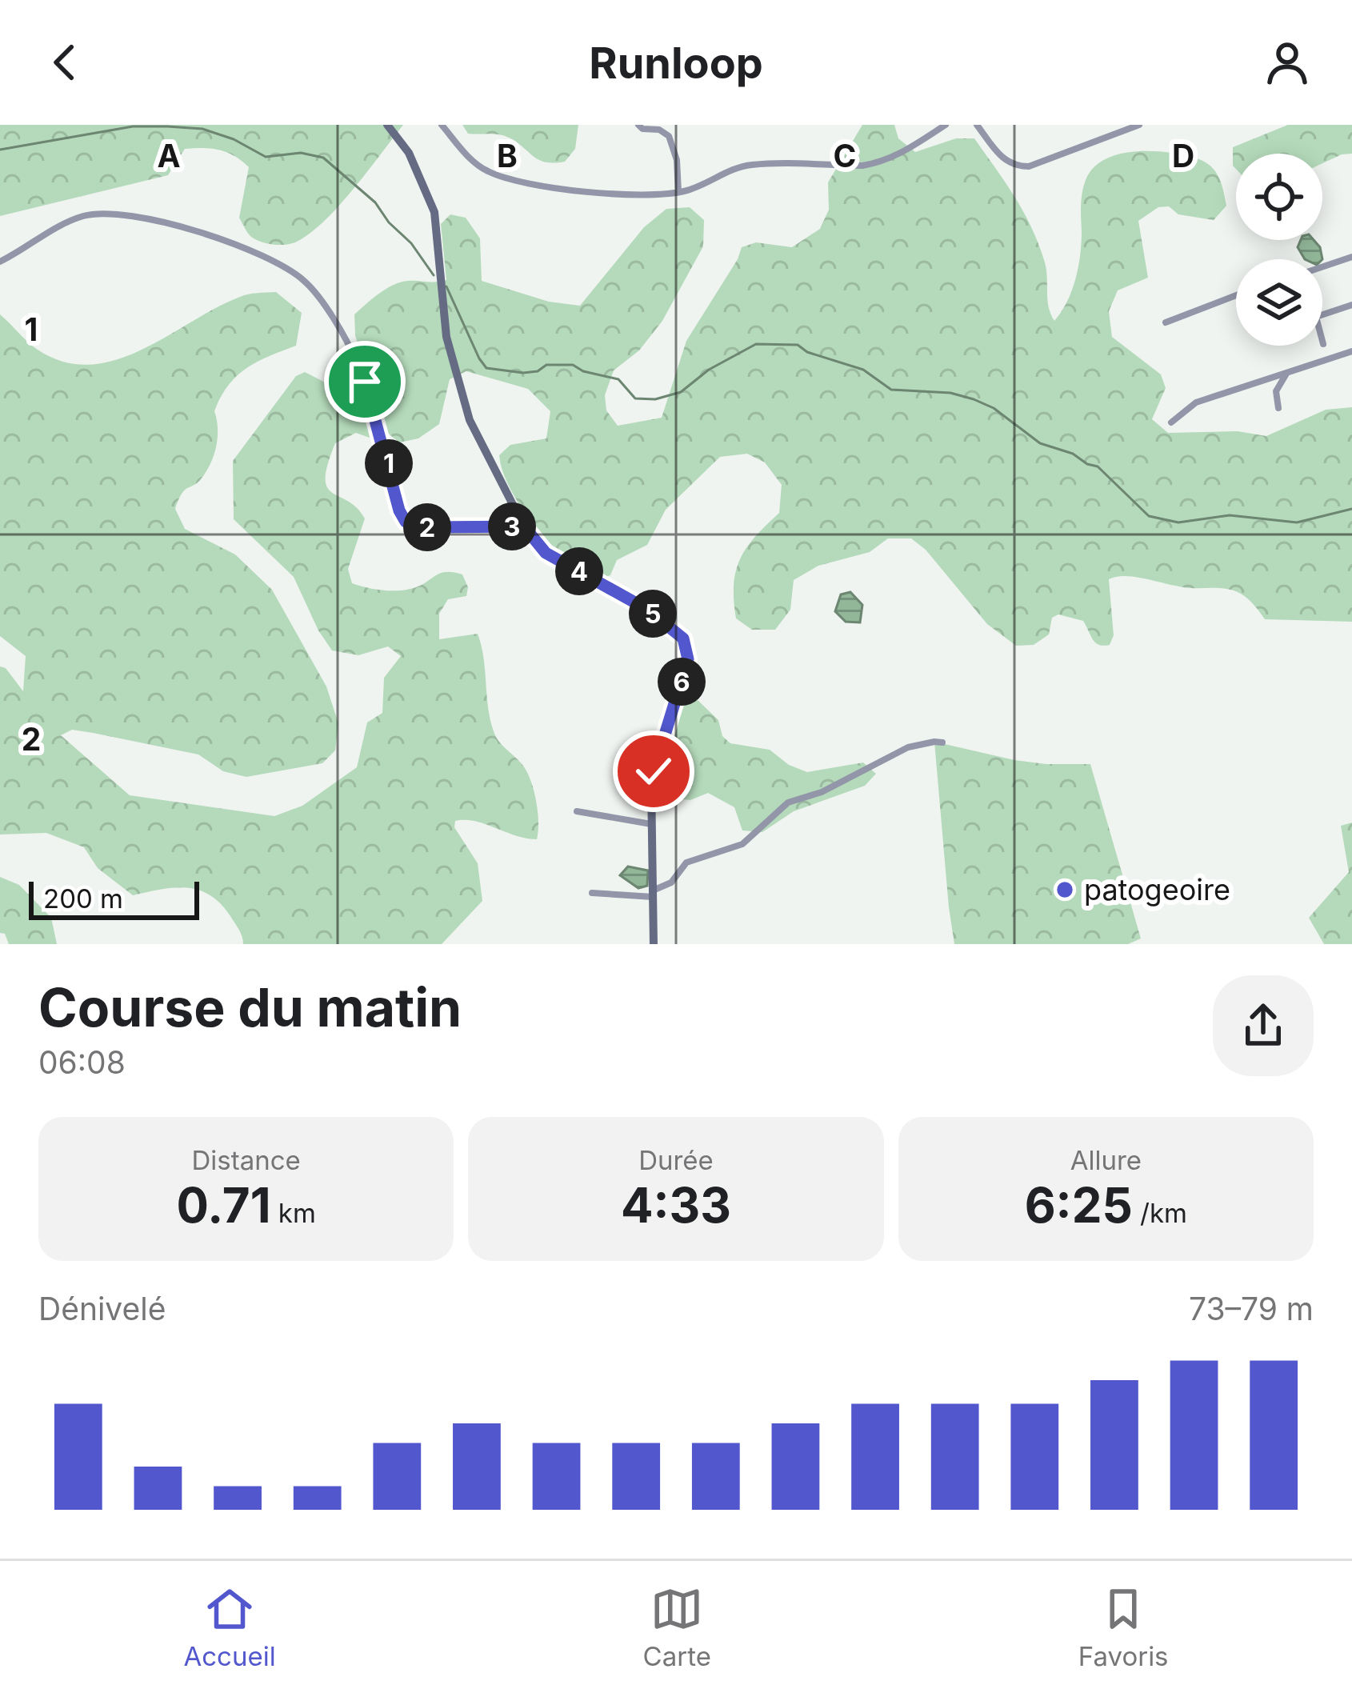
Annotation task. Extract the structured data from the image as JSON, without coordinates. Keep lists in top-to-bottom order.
{
  "places": ["patogeoire"],
  "scale_bar": "200 m",
  "page": {
    "header": "Runloop",
    "pins": [
      "1",
      "3",
      "2",
      "4",
      "5",
      "6"
    ],
    "scale": "200 m",
    "heading": ["Course du matin", "06:08"],
    "stats": [
      ["Distance", "0.71 km"],
      ["Durée", "4:33"],
      ["Allure", "6:25 /km"]
    ],
    "chart": ["Dénivelé", "73–79 m"],
    "tabs": ["Accueil", "Carte", "Favoris"]
  },
  "grid": {
    "columns": [
      "A",
      "B",
      "C",
      "D"
    ],
    "rows": ["1", "2"]
  }
}
